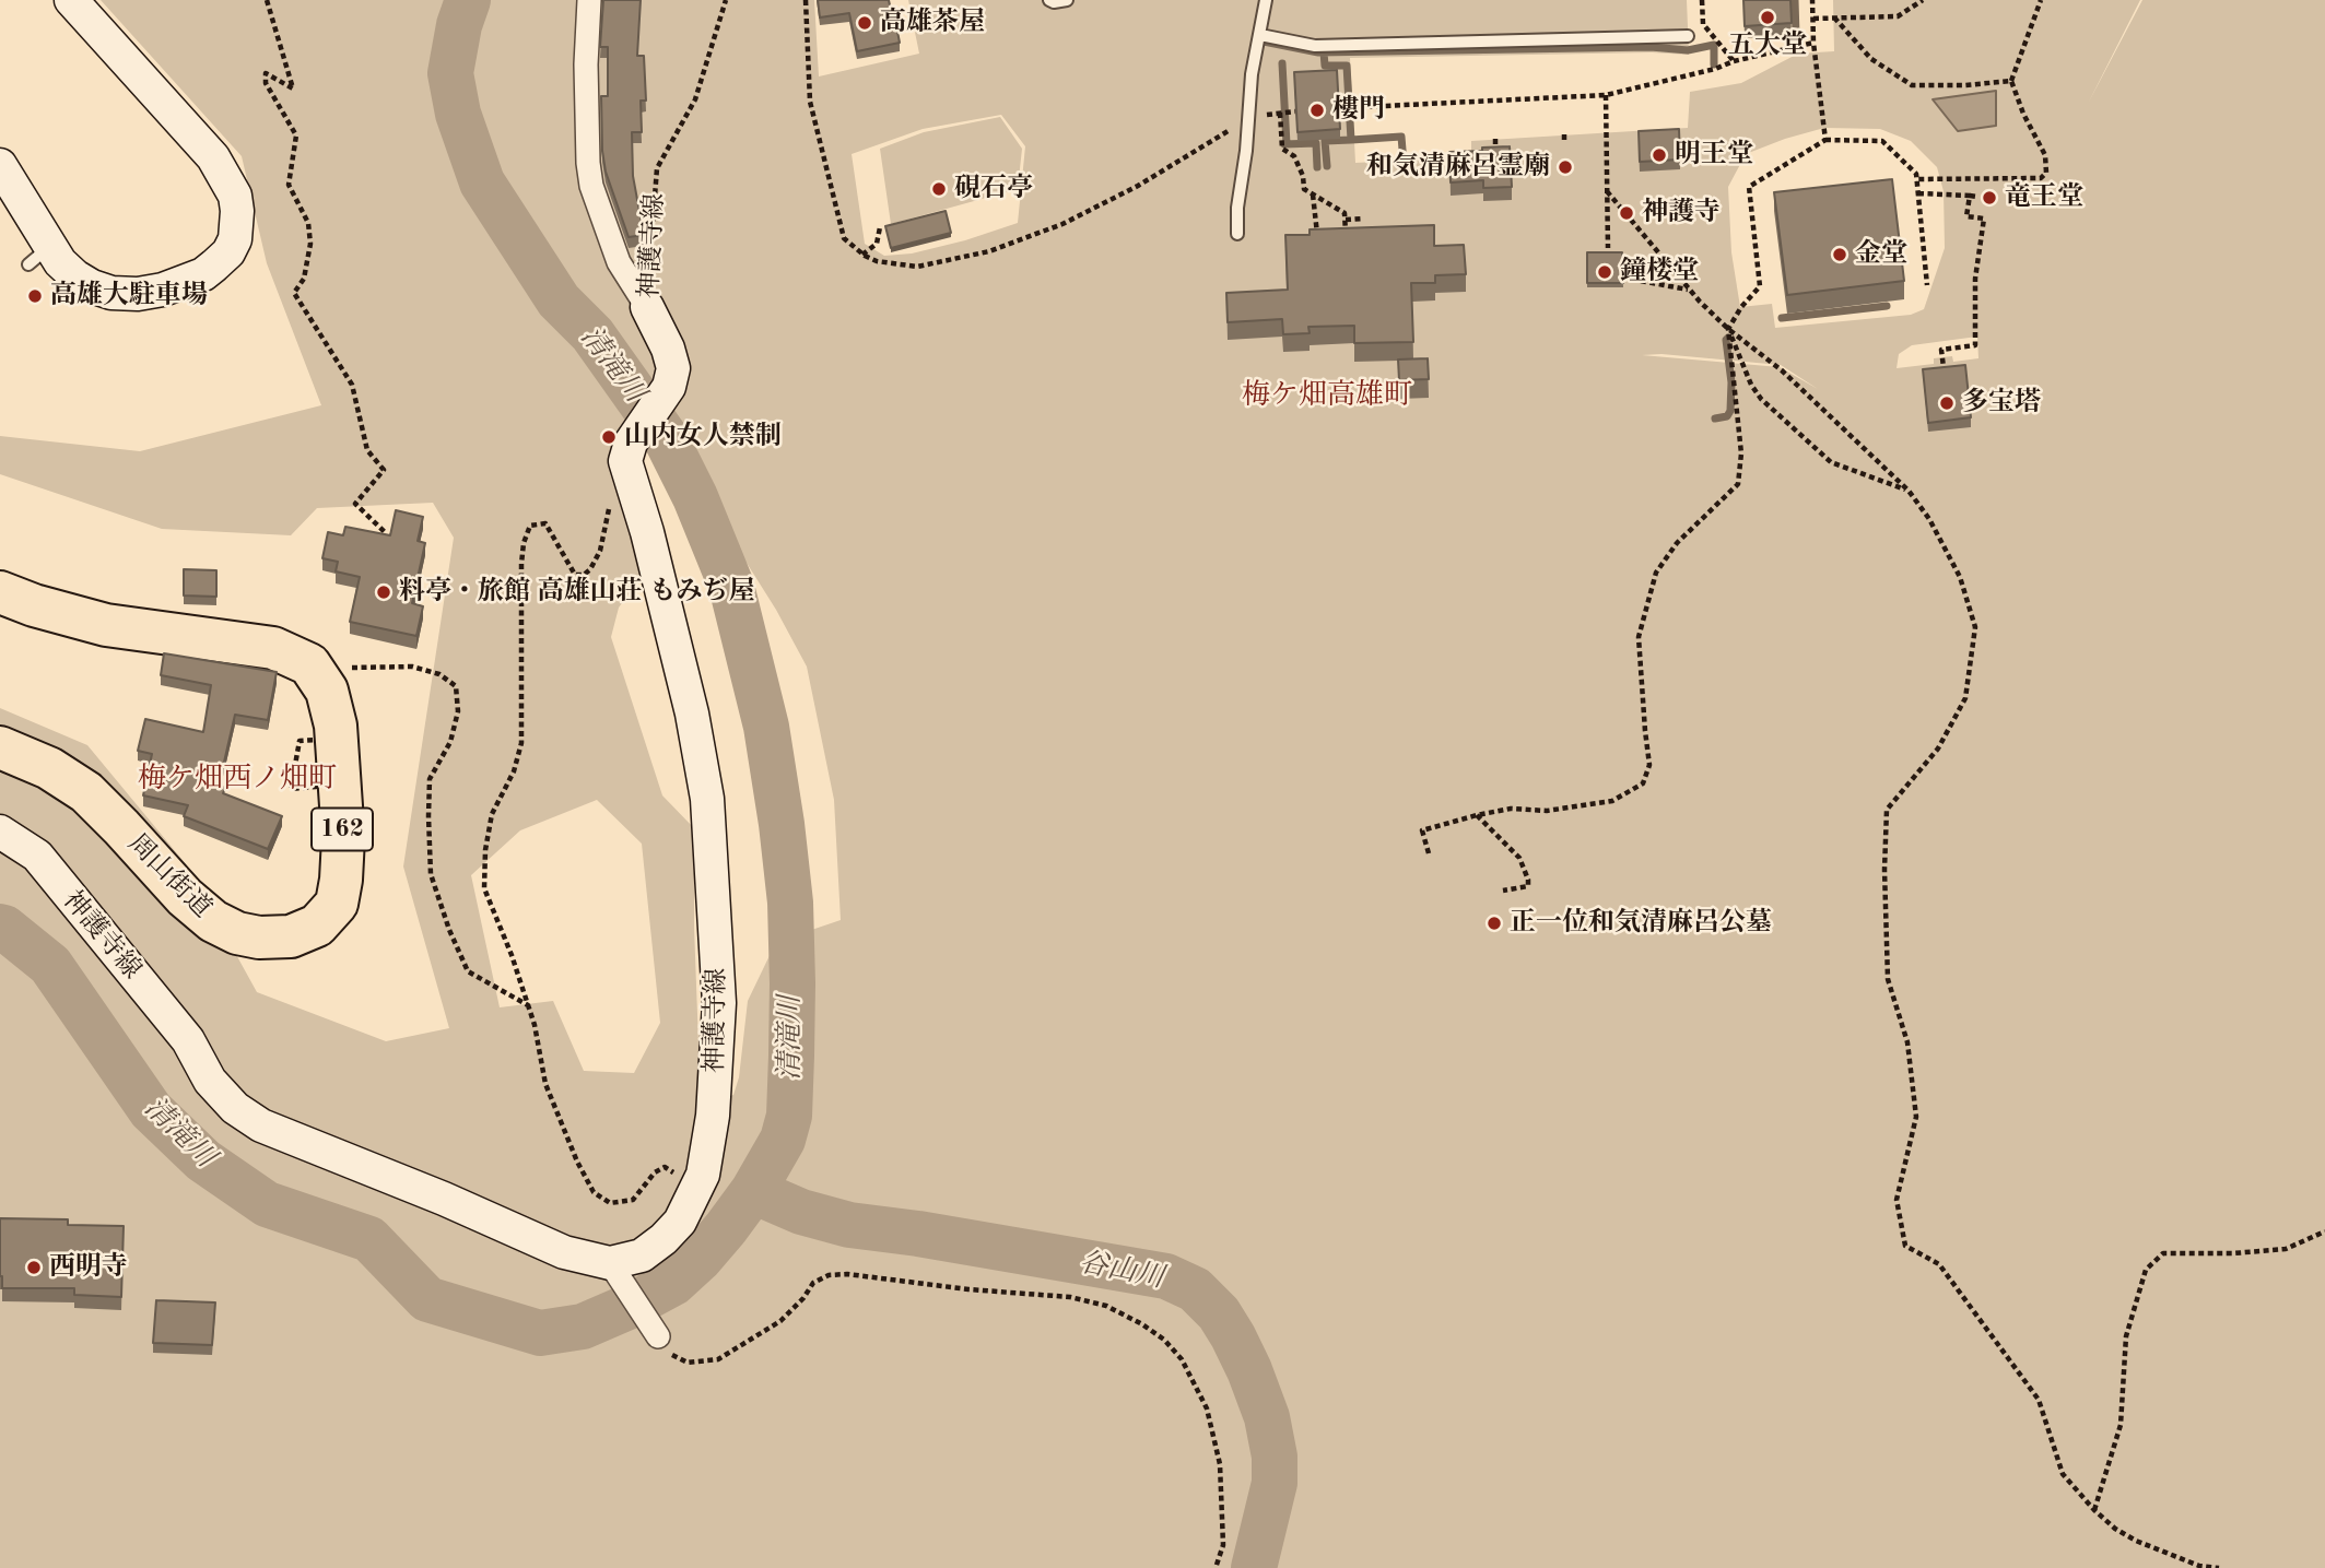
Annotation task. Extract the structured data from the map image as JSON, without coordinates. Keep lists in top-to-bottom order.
{
  "streets": {
    "highway": ["162", "周山街道"],
    "main road": ["神護寺線"]
  },
  "districts": ["梅ケ畑高雄町", "梅ケ畑西ノ畑町"],
  "water": ["清滝川", "谷山川"],
  "places": [
    "五大堂",
    "高雄茶屋",
    "樓門",
    "明王堂",
    "和気清麻呂霊廟",
    "硯石亭",
    "竜王堂",
    "神護寺",
    "金堂",
    "鐘楼堂",
    "高雄大駐車場",
    "多宝塔",
    "山内女人禁制",
    "料亭・旅館 高雄山荘 もみぢ屋",
    "正一位和気清麻呂公墓",
    "西明寺"
  ]
}
